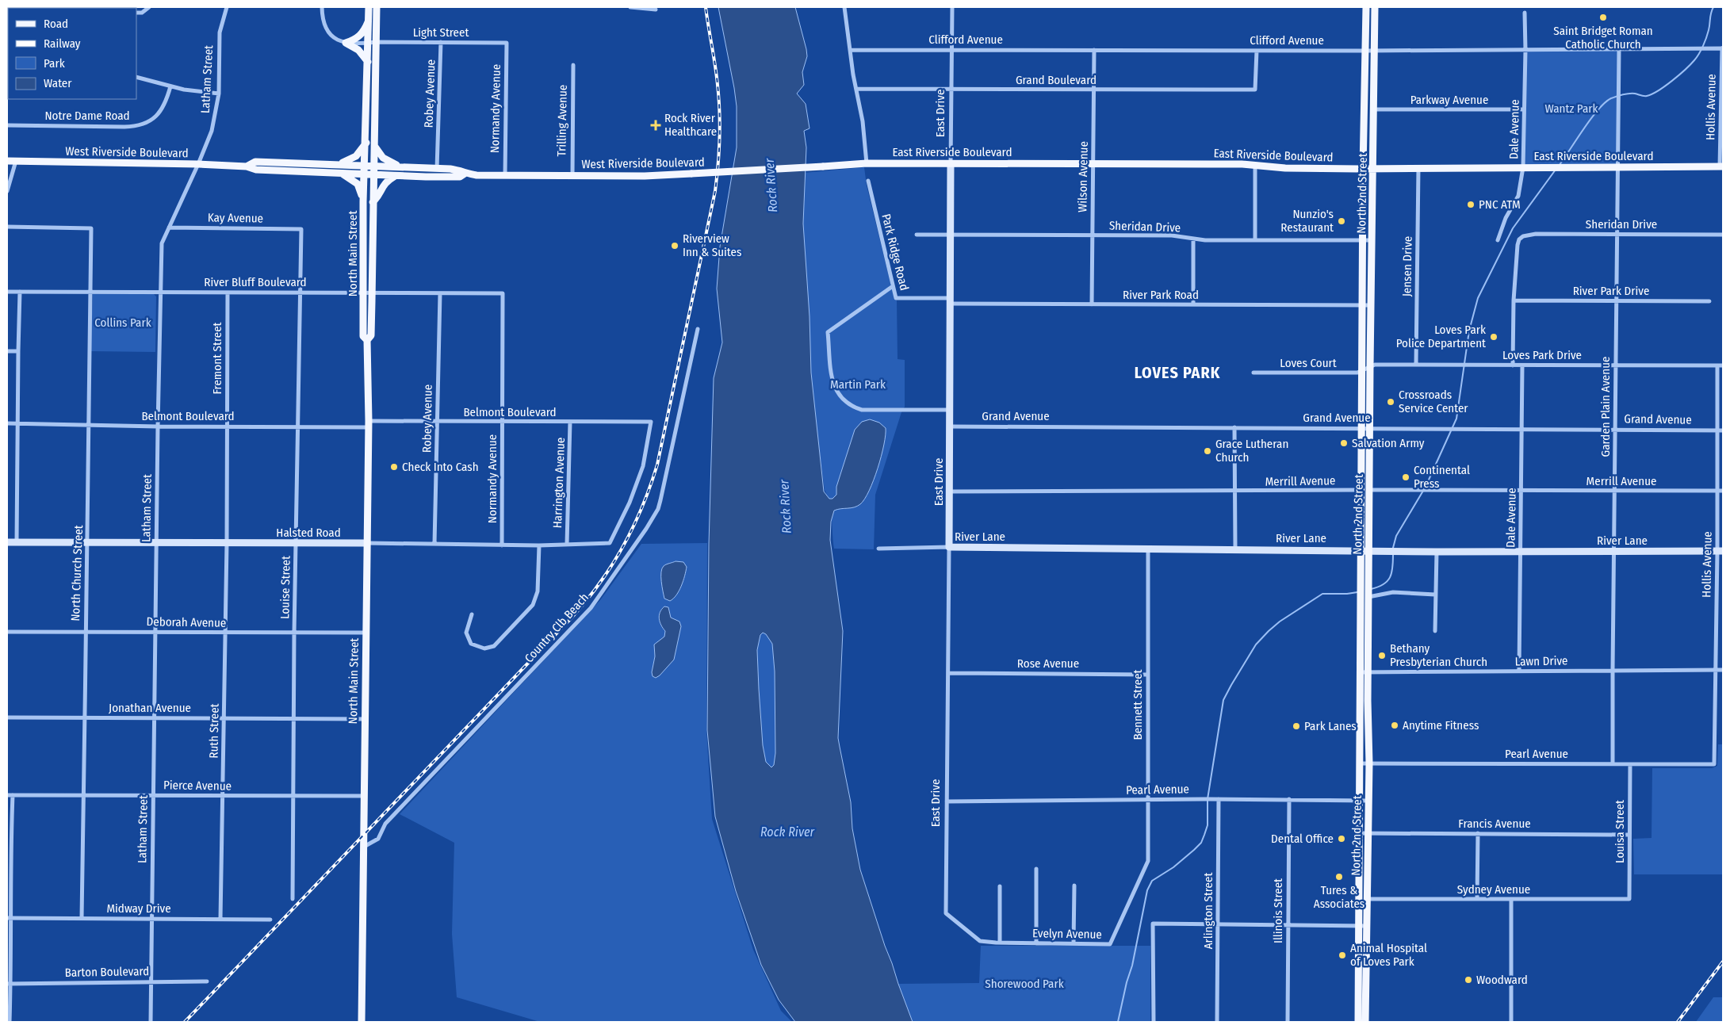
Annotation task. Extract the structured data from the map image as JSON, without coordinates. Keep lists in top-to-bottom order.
{
  "streets": {
    "main road": [
      "West Riverside Boulevard",
      "East Riverside Boulevard",
      "North 2nd Street",
      "North Main Street"
    ],
    "street": [
      "Light Street",
      "Clifford Avenue",
      "Latham Street",
      "Grand Boulevard",
      "Robey Avenue",
      "Parkway Avenue",
      "Hollis Avenue",
      "Normandy Avenue",
      "East Drive",
      "Notre Dame Road",
      "Trilling Avenue",
      "Dale Avenue",
      "Wilson Avenue",
      "Kay Avenue",
      "Sheridan Drive",
      "Park Ridge Road",
      "Jensen Drive",
      "River Bluff Boulevard",
      "River Park Drive",
      "River Park Road",
      "Loves Park Drive",
      "Fremont Street",
      "Loves Court",
      "Garden Plain Avenue",
      "Belmont Boulevard",
      "Grand Avenue",
      "Merrill Avenue",
      "Harrington Avenue",
      "Halsted Road",
      "River Lane",
      "North Church Street",
      "Louise Street",
      "Deborah Avenue",
      "Country Clb Beach",
      "Lawn Drive",
      "Rose Avenue",
      "Bennett Street",
      "Jonathan Avenue",
      "Ruth Street",
      "Pearl Avenue",
      "Pierce Avenue",
      "Francis Avenue",
      "Louisa Street",
      "Sydney Avenue",
      "Midway Drive",
      "Arlington Street",
      "Illinois Street",
      "Evelyn Avenue",
      "Barton Boulevard"
    ]
  },
  "crossings": [
    ["Light Street", "Robey Avenue"],
    ["Light Street", "Normandy Avenue"],
    ["Light Street", "North Main Street"],
    ["Clifford Avenue", "Grand Boulevard"],
    ["Clifford Avenue", "Hollis Avenue"],
    ["Clifford Avenue", "East Drive"],
    ["Clifford Avenue", "Dale Avenue"],
    ["Clifford Avenue", "Wilson Avenue"],
    ["Clifford Avenue", "North 2nd Street"],
    ["Clifford Avenue", "Garden Plain Avenue"],
    ["Latham Street", "West Riverside Boulevard"],
    ["Latham Street", "Kay Avenue"],
    ["Latham Street", "River Bluff Boulevard"],
    ["Latham Street", "Belmont Boulevard"],
    ["Latham Street", "Halsted Road"],
    ["Latham Street", "Deborah Avenue"],
    ["Latham Street", "Jonathan Avenue"],
    ["Latham Street", "Pierce Avenue"],
    ["Latham Street", "Midway Drive"],
    ["Latham Street", "Barton Boulevard"],
    ["Grand Boulevard", "East Drive"],
    ["Grand Boulevard", "Wilson Avenue"],
    ["Robey Avenue", "West Riverside Boulevard"],
    ["Robey Avenue", "River Bluff Boulevard"],
    ["Robey Avenue", "Belmont Boulevard"],
    ["Robey Avenue", "Halsted Road"],
    ["Parkway Avenue", "Dale Avenue"],
    ["Parkway Avenue", "North 2nd Street"],
    ["Hollis Avenue", "East Riverside Boulevard"],
    ["Hollis Avenue", "Loves Park Drive"],
    ["Hollis Avenue", "Grand Avenue"],
    ["Hollis Avenue", "Merrill Avenue"],
    ["Hollis Avenue", "River Lane"],
    ["Hollis Avenue", "Lawn Drive"],
    ["Hollis Avenue", "Pearl Avenue"],
    ["Normandy Avenue", "West Riverside Boulevard"],
    ["Normandy Avenue", "River Bluff Boulevard"],
    ["Normandy Avenue", "Belmont Boulevard"],
    ["Normandy Avenue", "Halsted Road"],
    ["East Drive", "East Riverside Boulevard"],
    ["East Drive", "Sheridan Drive"],
    ["East Drive", "Park Ridge Road"],
    ["East Drive", "River Park Road"],
    ["East Drive", "Grand Avenue"],
    ["East Drive", "Merrill Avenue"],
    ["East Drive", "River Lane"],
    ["East Drive", "Rose Avenue"],
    ["East Drive", "Pearl Avenue"],
    ["East Drive", "Evelyn Avenue"],
    ["Trilling Avenue", "West Riverside Boulevard"],
    ["Dale Avenue", "East Riverside Boulevard"],
    ["Dale Avenue", "Loves Park Drive"],
    ["Dale Avenue", "Grand Avenue"],
    ["Dale Avenue", "Merrill Avenue"],
    ["Dale Avenue", "River Lane"],
    ["Dale Avenue", "Lawn Drive"],
    ["West Riverside Boulevard", "East Riverside Boulevard"],
    ["West Riverside Boulevard", "North Main Street"],
    ["East Riverside Boulevard", "Wilson Avenue"],
    ["East Riverside Boulevard", "North 2nd Street"],
    ["East Riverside Boulevard", "Jensen Drive"],
    ["East Riverside Boulevard", "Garden Plain Avenue"],
    ["Wilson Avenue", "Sheridan Drive"],
    ["Wilson Avenue", "River Park Road"],
    ["North 2nd Street", "Sheridan Drive"],
    ["North 2nd Street", "River Park Road"],
    ["North 2nd Street", "Loves Park Drive"],
    ["North 2nd Street", "Loves Court"],
    ["North 2nd Street", "Grand Avenue"],
    ["North 2nd Street", "Merrill Avenue"],
    ["North 2nd Street", "River Lane"],
    ["North 2nd Street", "Lawn Drive"],
    ["North 2nd Street", "Pearl Avenue"],
    ["North 2nd Street", "Francis Avenue"],
    ["North 2nd Street", "Sydney Avenue"],
    ["Kay Avenue", "Louise Street"],
    ["Sheridan Drive", "River Park Drive"],
    ["Sheridan Drive", "Garden Plain Avenue"],
    ["Park Ridge Road", "River Park Road"],
    ["North Main Street", "River Bluff Boulevard"],
    ["North Main Street", "Belmont Boulevard"],
    ["North Main Street", "Halsted Road"],
    ["North Main Street", "Deborah Avenue"],
    ["North Main Street", "Country Clb Beach"],
    ["North Main Street", "Jonathan Avenue"],
    ["North Main Street", "Pierce Avenue"],
    ["Jensen Drive", "Loves Park Drive"],
    ["River Bluff Boulevard", "Fremont Street"],
    ["River Bluff Boulevard", "North Church Street"],
    ["River Bluff Boulevard", "Louise Street"],
    ["River Park Drive", "Garden Plain Avenue"],
    ["Loves Park Drive", "Loves Court"],
    ["Loves Park Drive", "Garden Plain Avenue"],
    ["Fremont Street", "Belmont Boulevard"],
    ["Fremont Street", "Halsted Road"],
    ["Fremont Street", "Ruth Street"],
    ["Garden Plain Avenue", "Grand Avenue"],
    ["Garden Plain Avenue", "Merrill Avenue"],
    ["Garden Plain Avenue", "River Lane"],
    ["Garden Plain Avenue", "Lawn Drive"],
    ["Garden Plain Avenue", "Pearl Avenue"],
    ["Belmont Boulevard", "Harrington Avenue"],
    ["Belmont Boulevard", "Halsted Road"],
    ["Belmont Boulevard", "North Church Street"],
    ["Belmont Boulevard", "Louise Street"],
    ["Harrington Avenue", "Halsted Road"],
    ["Halsted Road", "North Church Street"],
    ["Halsted Road", "Louise Street"],
    ["Halsted Road", "Ruth Street"],
    ["River Lane", "Bennett Street"],
    ["North Church Street", "Deborah Avenue"],
    ["North Church Street", "Jonathan Avenue"],
    ["North Church Street", "Pierce Avenue"],
    ["North Church Street", "Midway Drive"],
    ["Louise Street", "Deborah Avenue"],
    ["Louise Street", "Jonathan Avenue"],
    ["Louise Street", "Pierce Avenue"],
    ["Deborah Avenue", "Ruth Street"],
    ["Rose Avenue", "Bennett Street"],
    ["Bennett Street", "Pearl Avenue"],
    ["Bennett Street", "Evelyn Avenue"],
    ["Jonathan Avenue", "Ruth Street"],
    ["Ruth Street", "Pierce Avenue"],
    ["Ruth Street", "Midway Drive"],
    ["Pearl Avenue", "Louisa Street"],
    ["Pearl Avenue", "Arlington Street"],
    ["Pearl Avenue", "Illinois Street"],
    ["Francis Avenue", "Louisa Street"],
    ["Louisa Street", "Sydney Avenue"]
  ],
  "districts": ["LOVES PARK"],
  "water": ["Rock River"],
  "parks": [
    "Wantz Park",
    "Collins Park",
    "Martin Park",
    "Shorewood Park"
  ],
  "places": {
    "other": [
      "Saint Bridget Roman Catholic Church",
      "PNC ATM",
      "Nunzio's Restaurant",
      "Riverview Inn & Suites",
      "Loves Park Police Department",
      "Crossroads Service Center",
      "Salvation Army",
      "Grace Lutheran Church",
      "Check Into Cash",
      "Continental Press",
      "Bethany Presbyterian Church",
      "Anytime Fitness",
      "Park Lanes",
      "Dental Office",
      "Tures & Associates",
      "Animal Hospital of Loves Park",
      "Woodward"
    ],
    "health": ["Rock River Healthcare"]
  },
  "legend": [
    "Road",
    "Railway",
    "Park",
    "Water"
  ]
}
